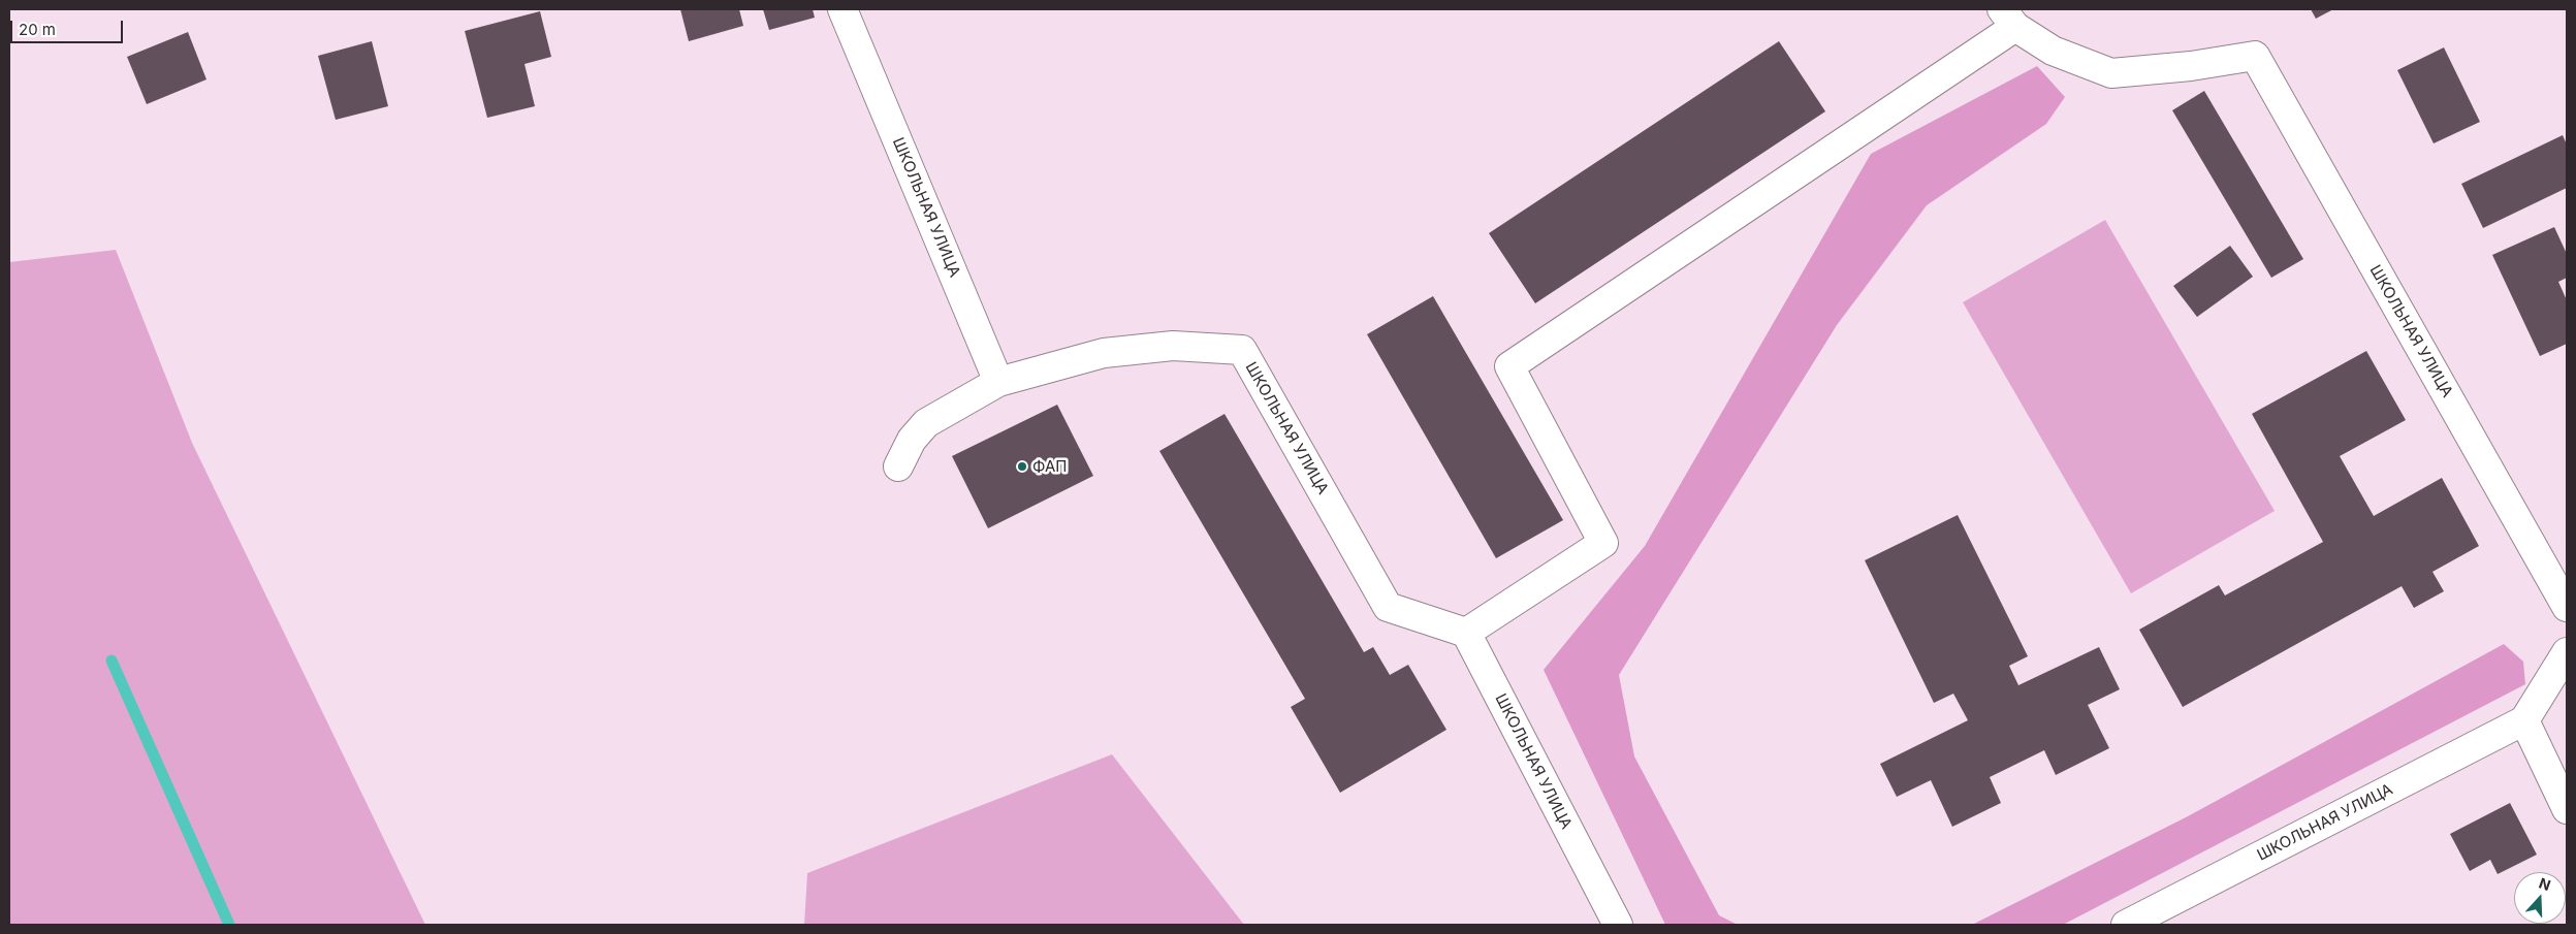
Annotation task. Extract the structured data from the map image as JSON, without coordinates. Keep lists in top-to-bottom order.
{
  "streets": {
    "street": ["ШКОЛЬНАЯ УЛИЦА"]
  },
  "places": ["ФАП"],
  "scale_bar": "20 m",
  "north": "top"
}
